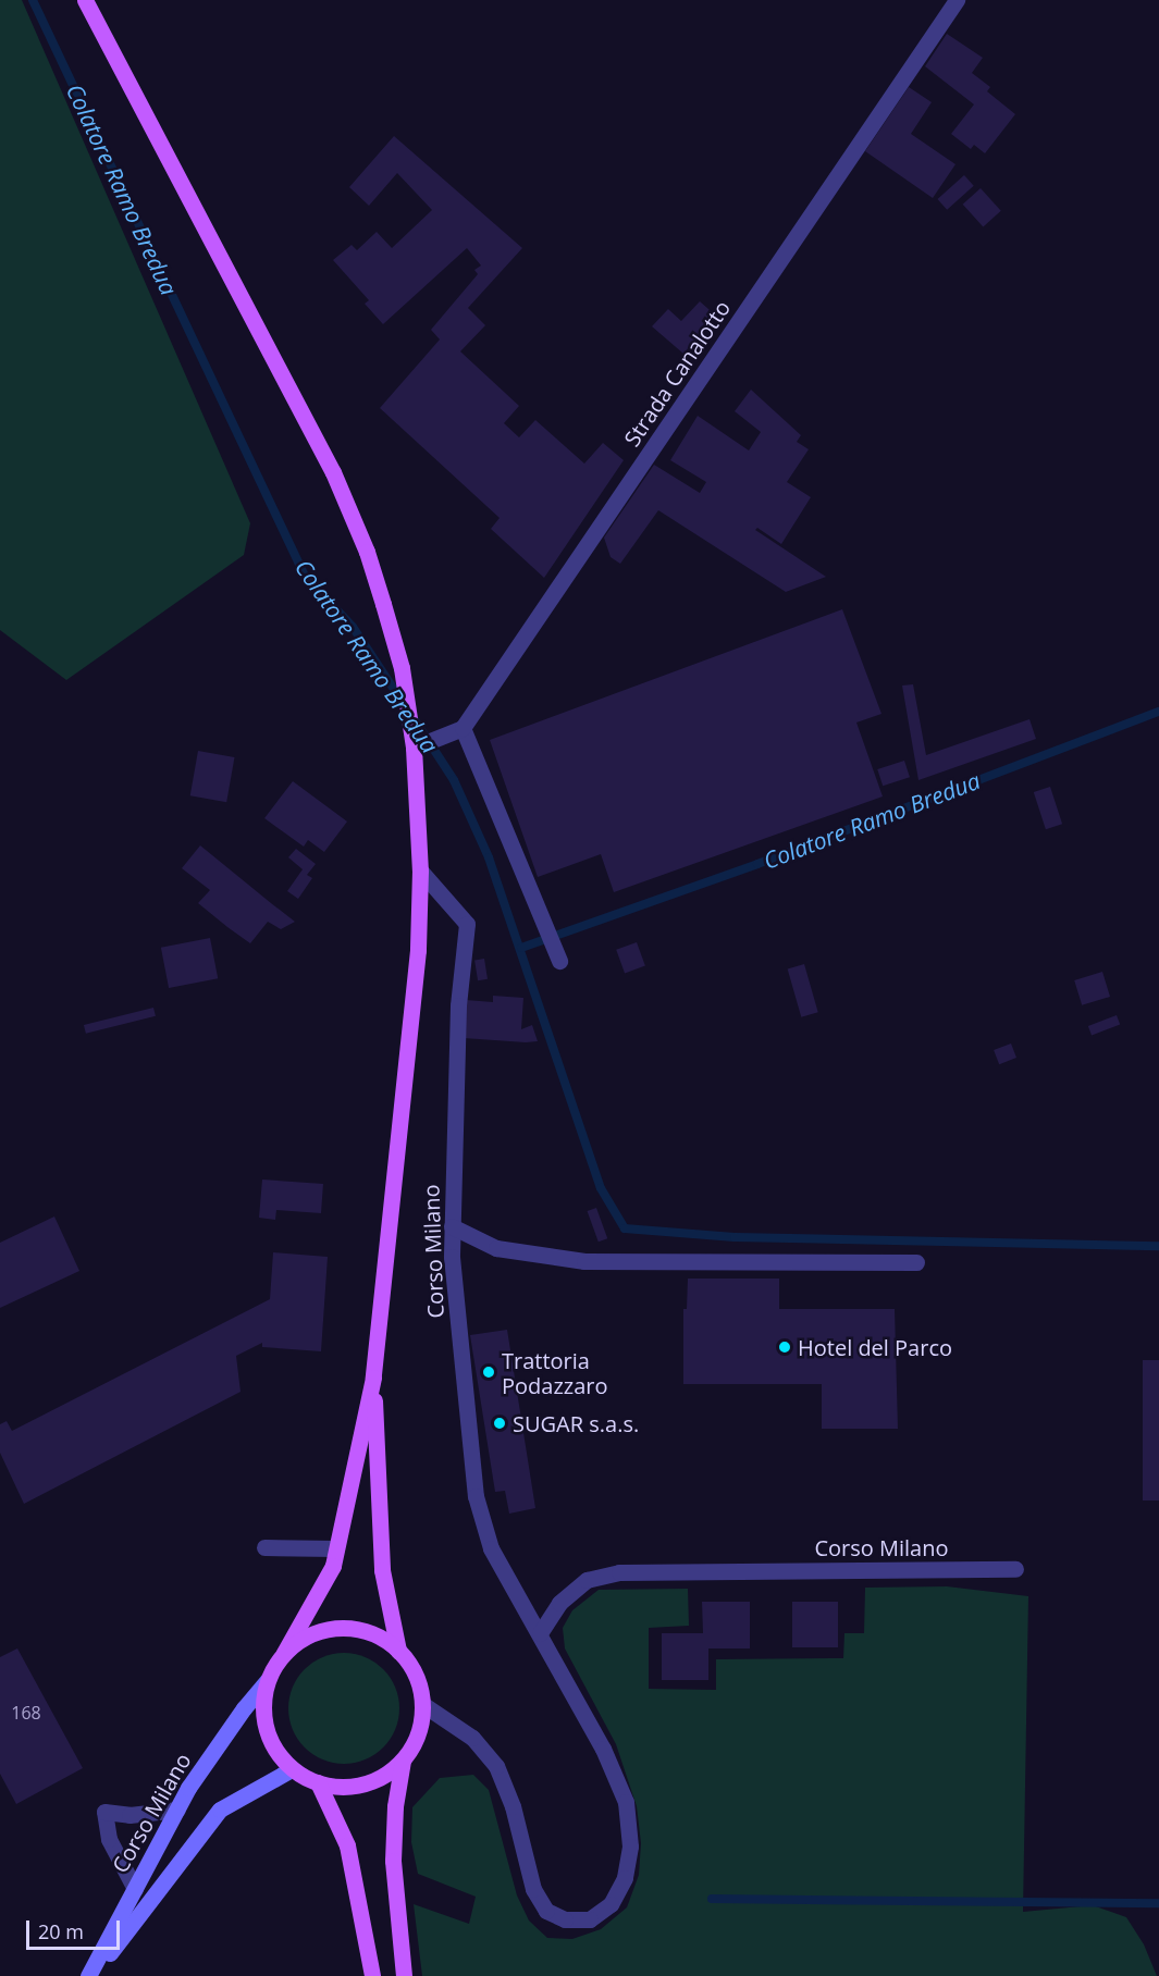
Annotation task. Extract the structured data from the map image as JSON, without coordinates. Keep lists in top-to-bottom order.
{
  "streets": {
    "main road": ["Corso Milano"],
    "street": ["Strada Canalotto"]
  },
  "water": ["Colatore Ramo Bredua"],
  "places": ["Hotel del Parco", "Trattoria Podazzaro", "SUGAR s.a.s."],
  "house_numbers": ["168"],
  "scale_bar": "20 m"
}
